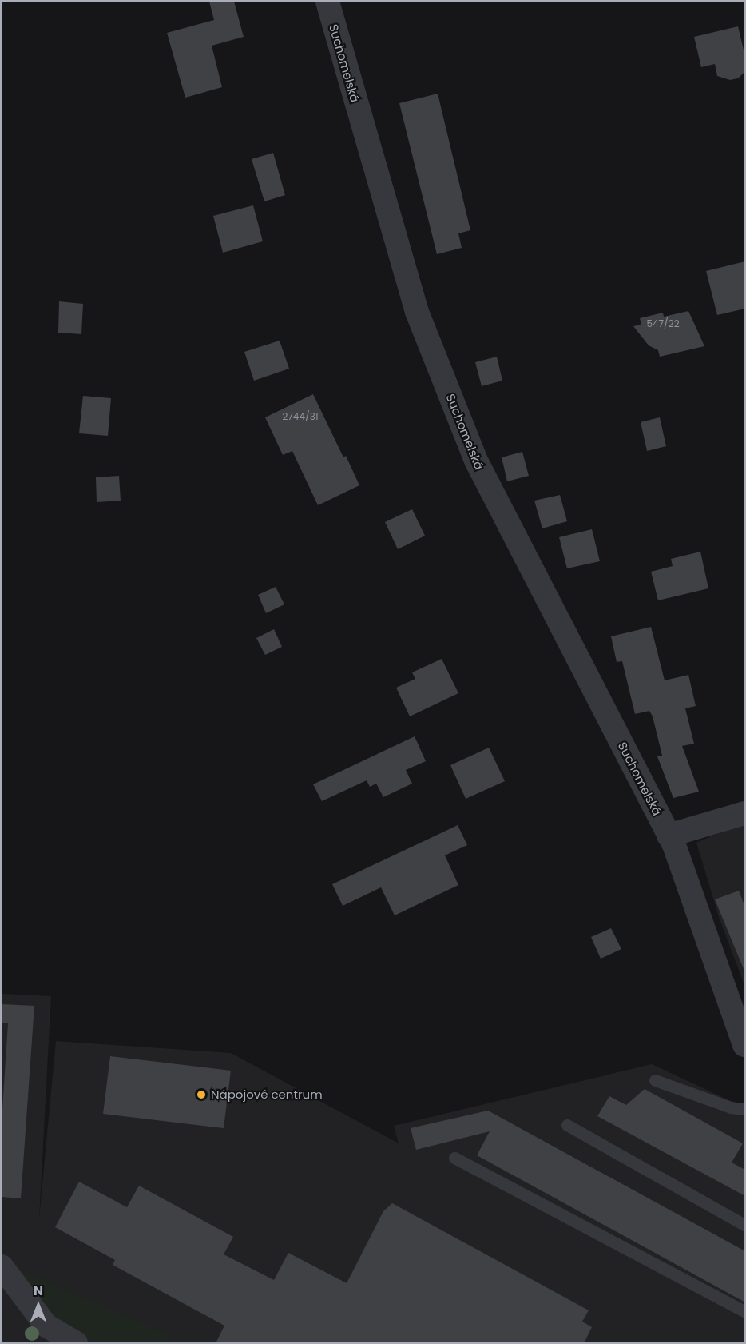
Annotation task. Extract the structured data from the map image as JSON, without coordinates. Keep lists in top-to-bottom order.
{
  "streets": {
    "street": ["Suchomelská"]
  },
  "places": ["Nápojové centrum"],
  "house_numbers": ["547/22", "2744/31"],
  "north": "top"
}
